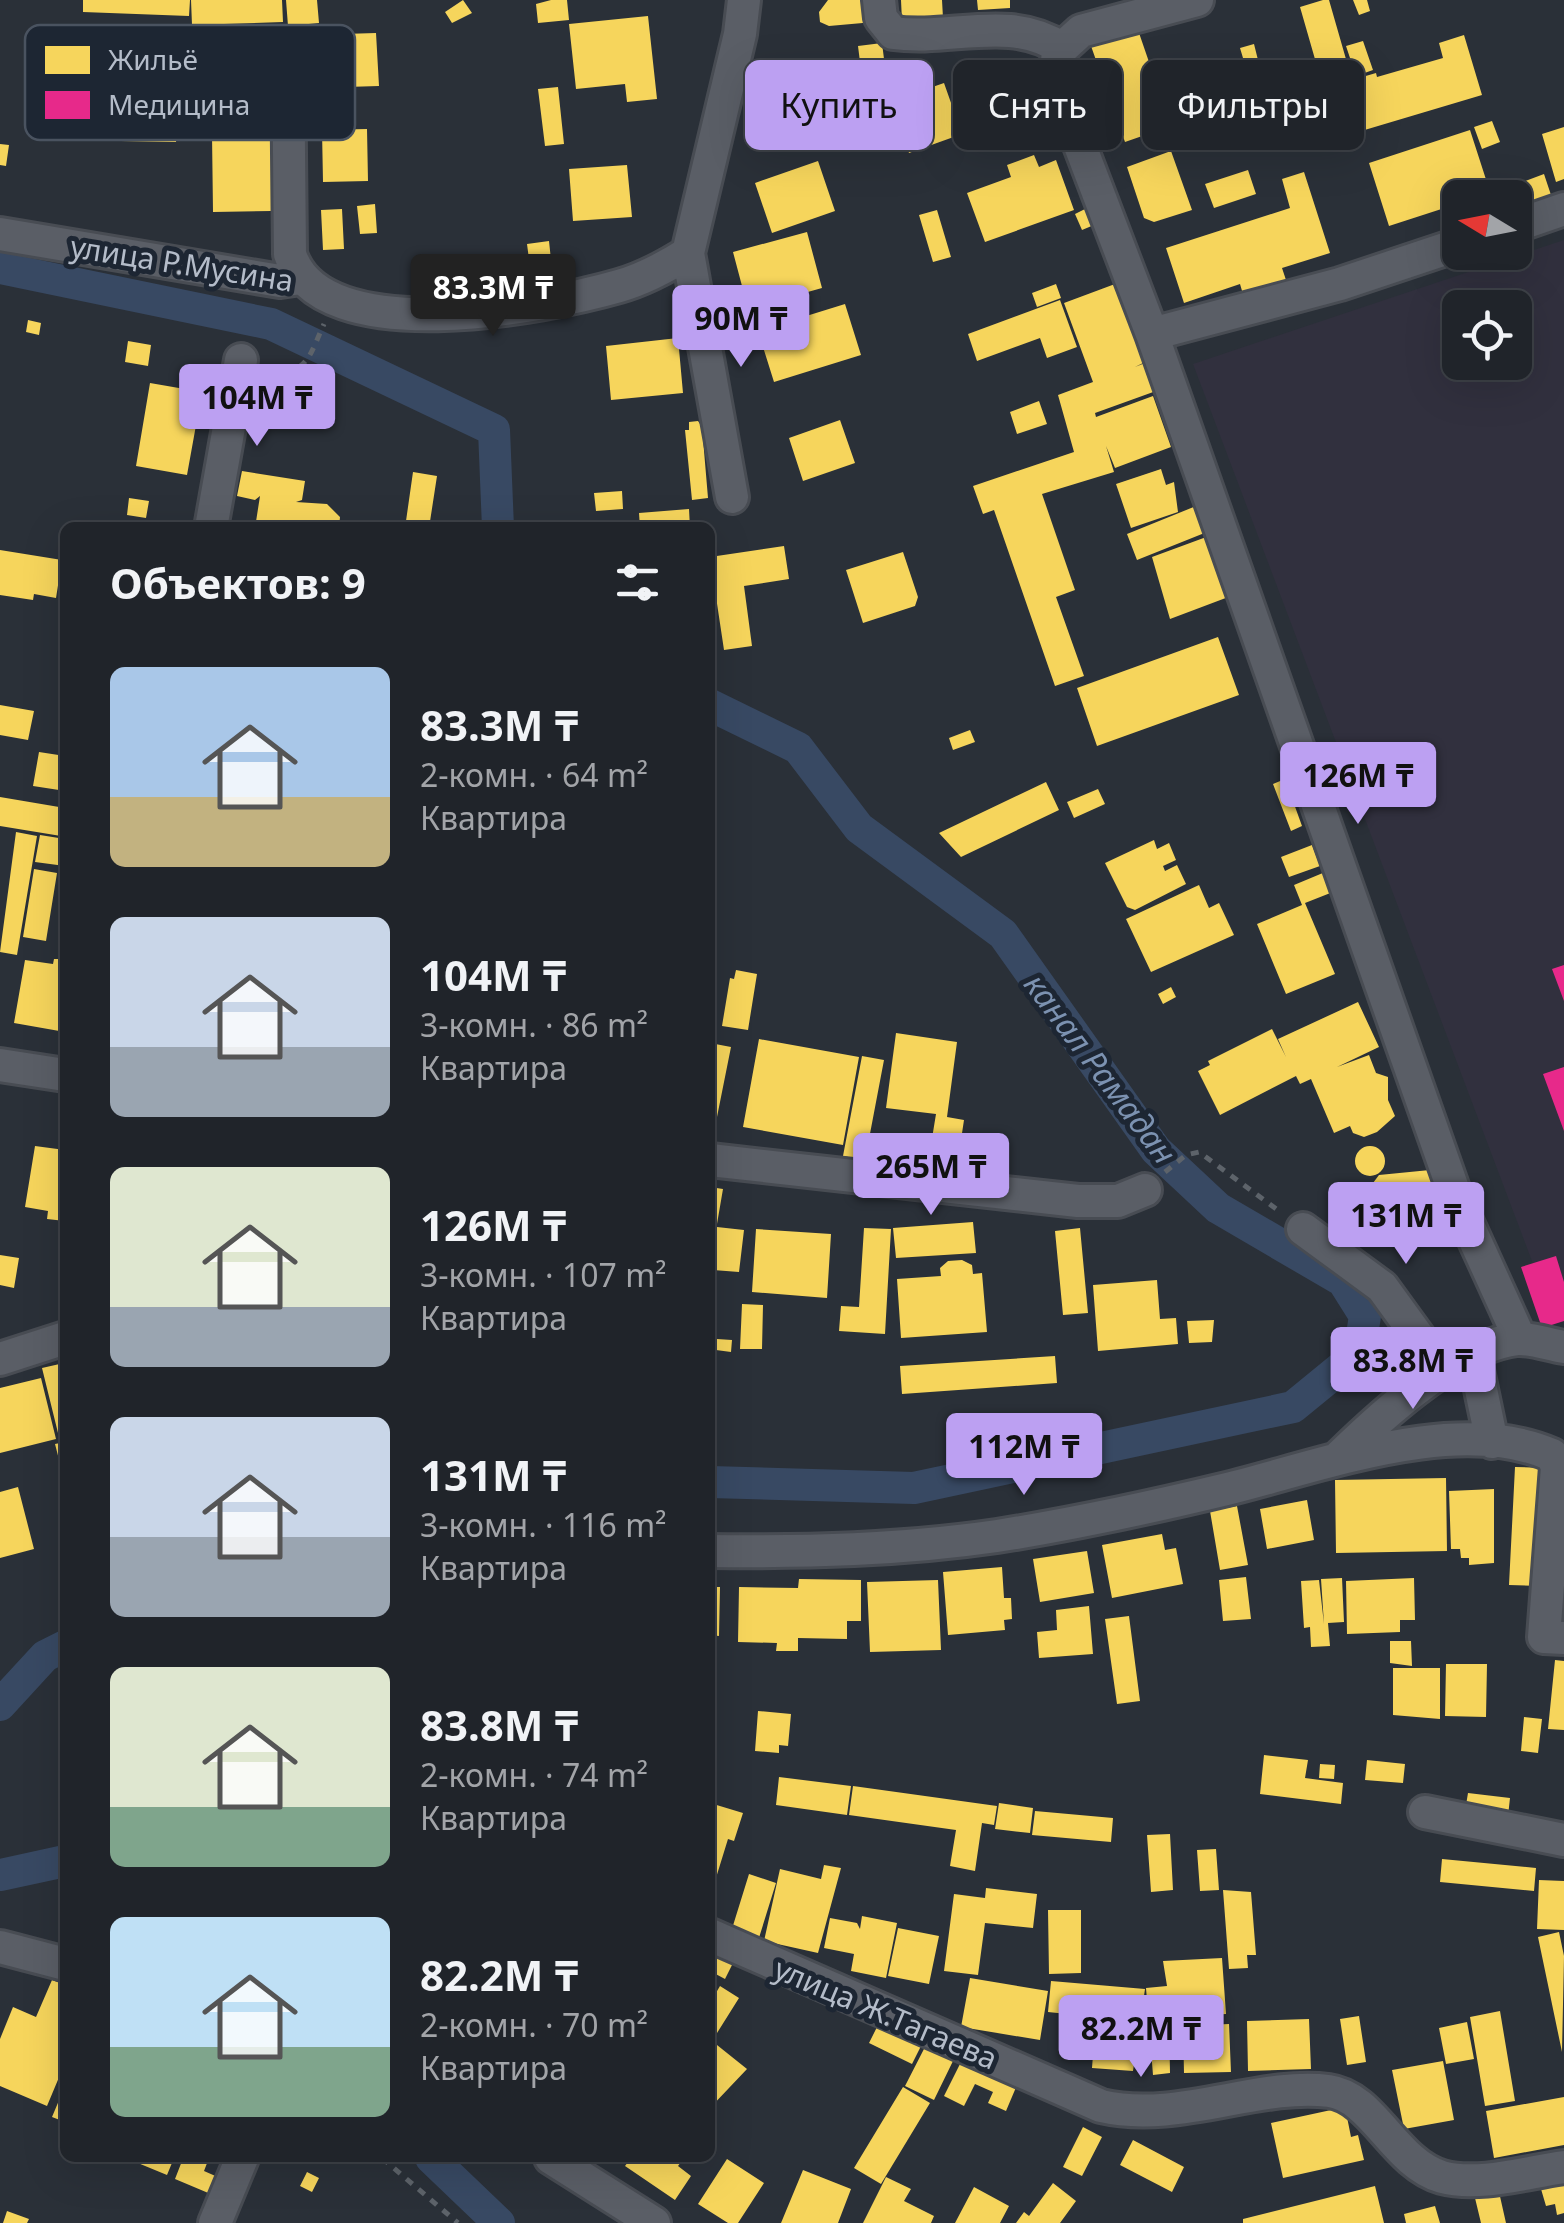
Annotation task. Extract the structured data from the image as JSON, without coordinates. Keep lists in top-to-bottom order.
{
  "streets": {
    "street": ["улица Р.Мусина", "улица Ж.Тагаева"]
  },
  "water": ["канал Рамадан"],
  "legend": ["Жильё", "Медицина"],
  "north": "left",
  "page": {
    "chip": ["Купить", "Снять", "Фильтры"],
    "price": [
      "83.3M ₸",
      "90M ₸",
      "104M ₸",
      "126M ₸",
      "265M ₸",
      "131M ₸",
      "83.8M ₸",
      "112M ₸",
      "82.2M ₸"
    ],
    "heading": "Объектов: 9",
    "list": [
      {
        "name": "83.3M ₸",
        "note": "2-комн. · 64 m² · Квартира"
      },
      {
        "name": "104M ₸",
        "note": "3-комн. · 86 m² · Квартира"
      },
      {
        "name": "126M ₸",
        "note": "3-комн. · 107 m² · Квартира"
      },
      {
        "name": "131M ₸",
        "note": "3-комн. · 116 m² · Квартира"
      },
      {
        "name": "83.8M ₸",
        "note": "2-комн. · 74 m² · Квартира"
      },
      {
        "name": "82.2M ₸",
        "note": "2-комн. · 70 m² · Квартира"
      }
    ]
  }
}
